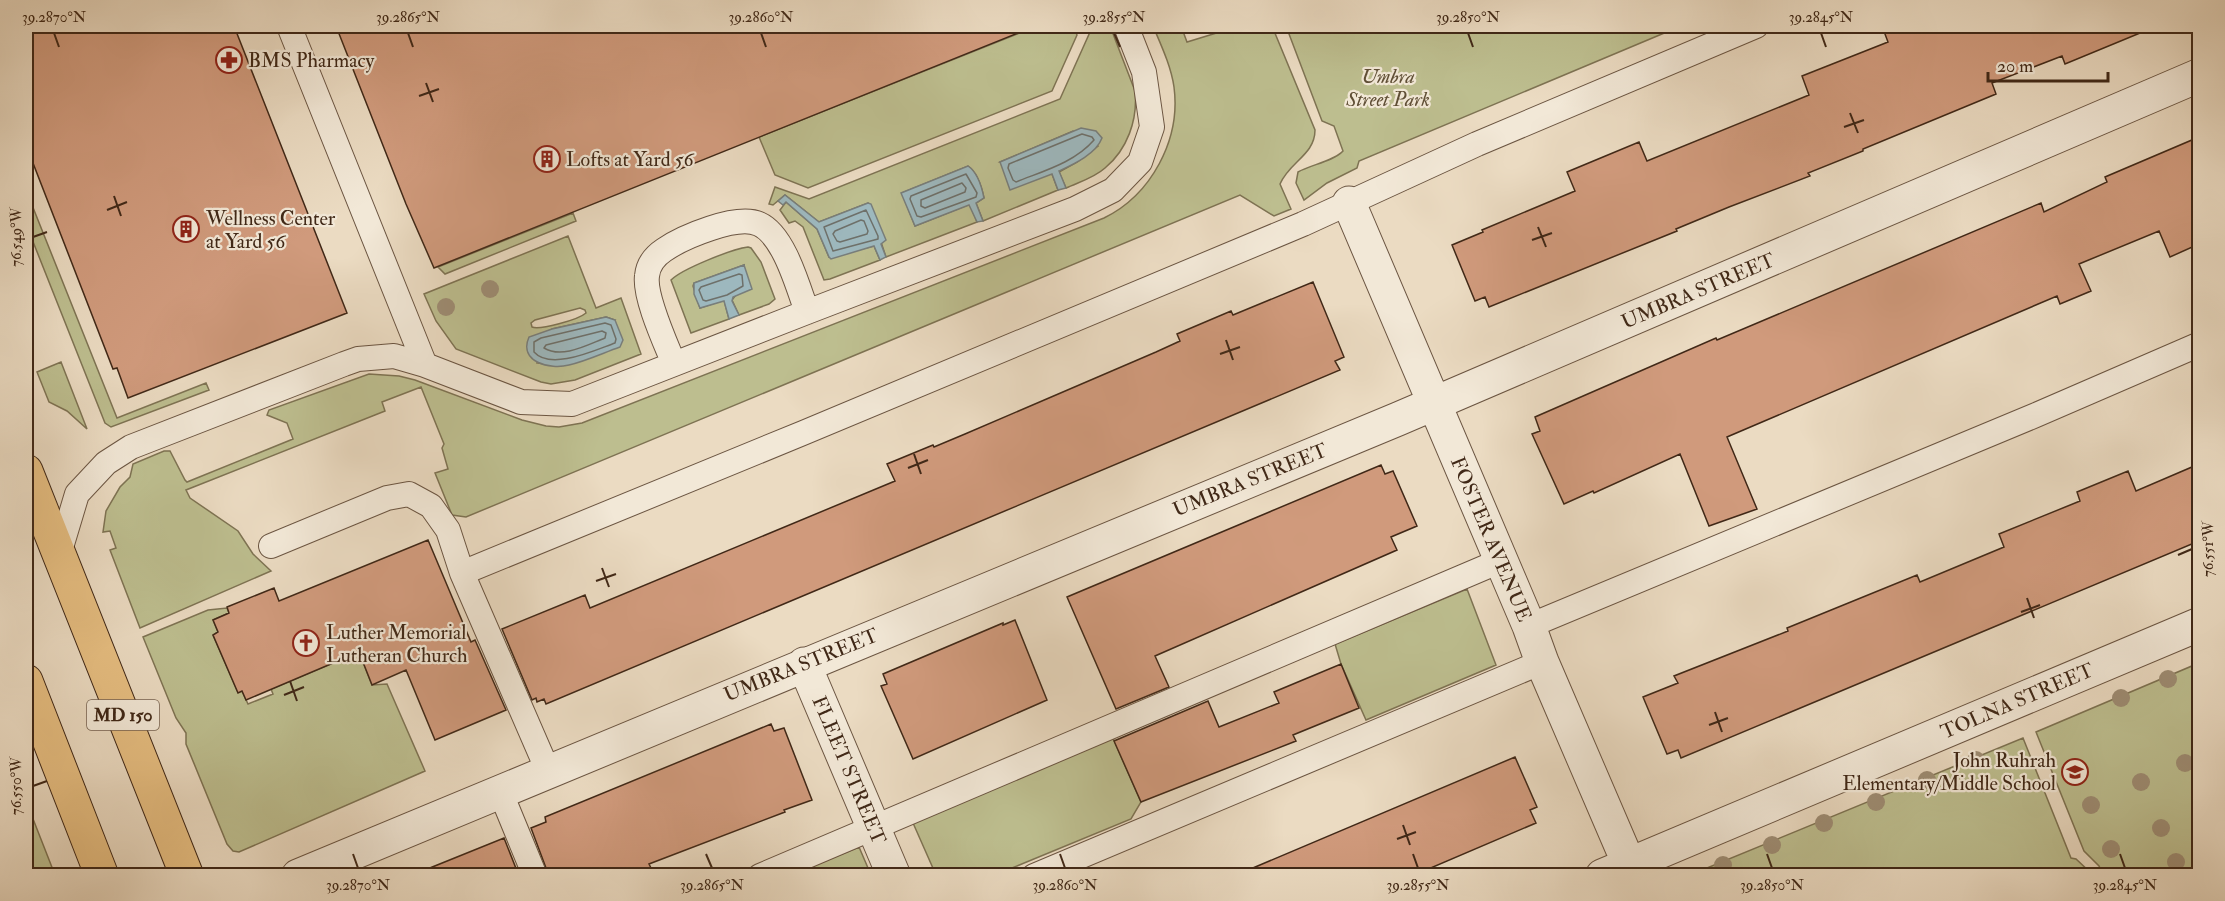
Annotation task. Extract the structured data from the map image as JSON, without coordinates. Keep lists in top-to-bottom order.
{
  "streets": {
    "main road": ["MD 150"],
    "street": [
      "UMBRA STREET",
      "FOSTER AVENUE",
      "TOLNA STREET",
      "FLEET STREET"
    ]
  },
  "crossings": [
    ["UMBRA STREET", "FOSTER AVENUE"],
    ["UMBRA STREET", "FLEET STREET"],
    ["FOSTER AVENUE", "TOLNA STREET"]
  ],
  "parks": ["Umbra Street Park"],
  "places": {
    "pharmacy": ["BMS Pharmacy"],
    "building": ["Lofts at Yard 56", "Wellness Center at Yard 56"],
    "church": ["Luther Memorial Lutheran Church"],
    "school or university": ["John Ruhrah Elementary/Middle School"]
  },
  "scale_bar": "20 m",
  "coordinates": [
    "39.2870°N",
    "39.2865°N",
    "39.2860°N",
    "39.2855°N",
    "39.2850°N",
    "39.2845°N",
    "76.549°W",
    "76.551°W",
    "76.550°W"
  ]
}
